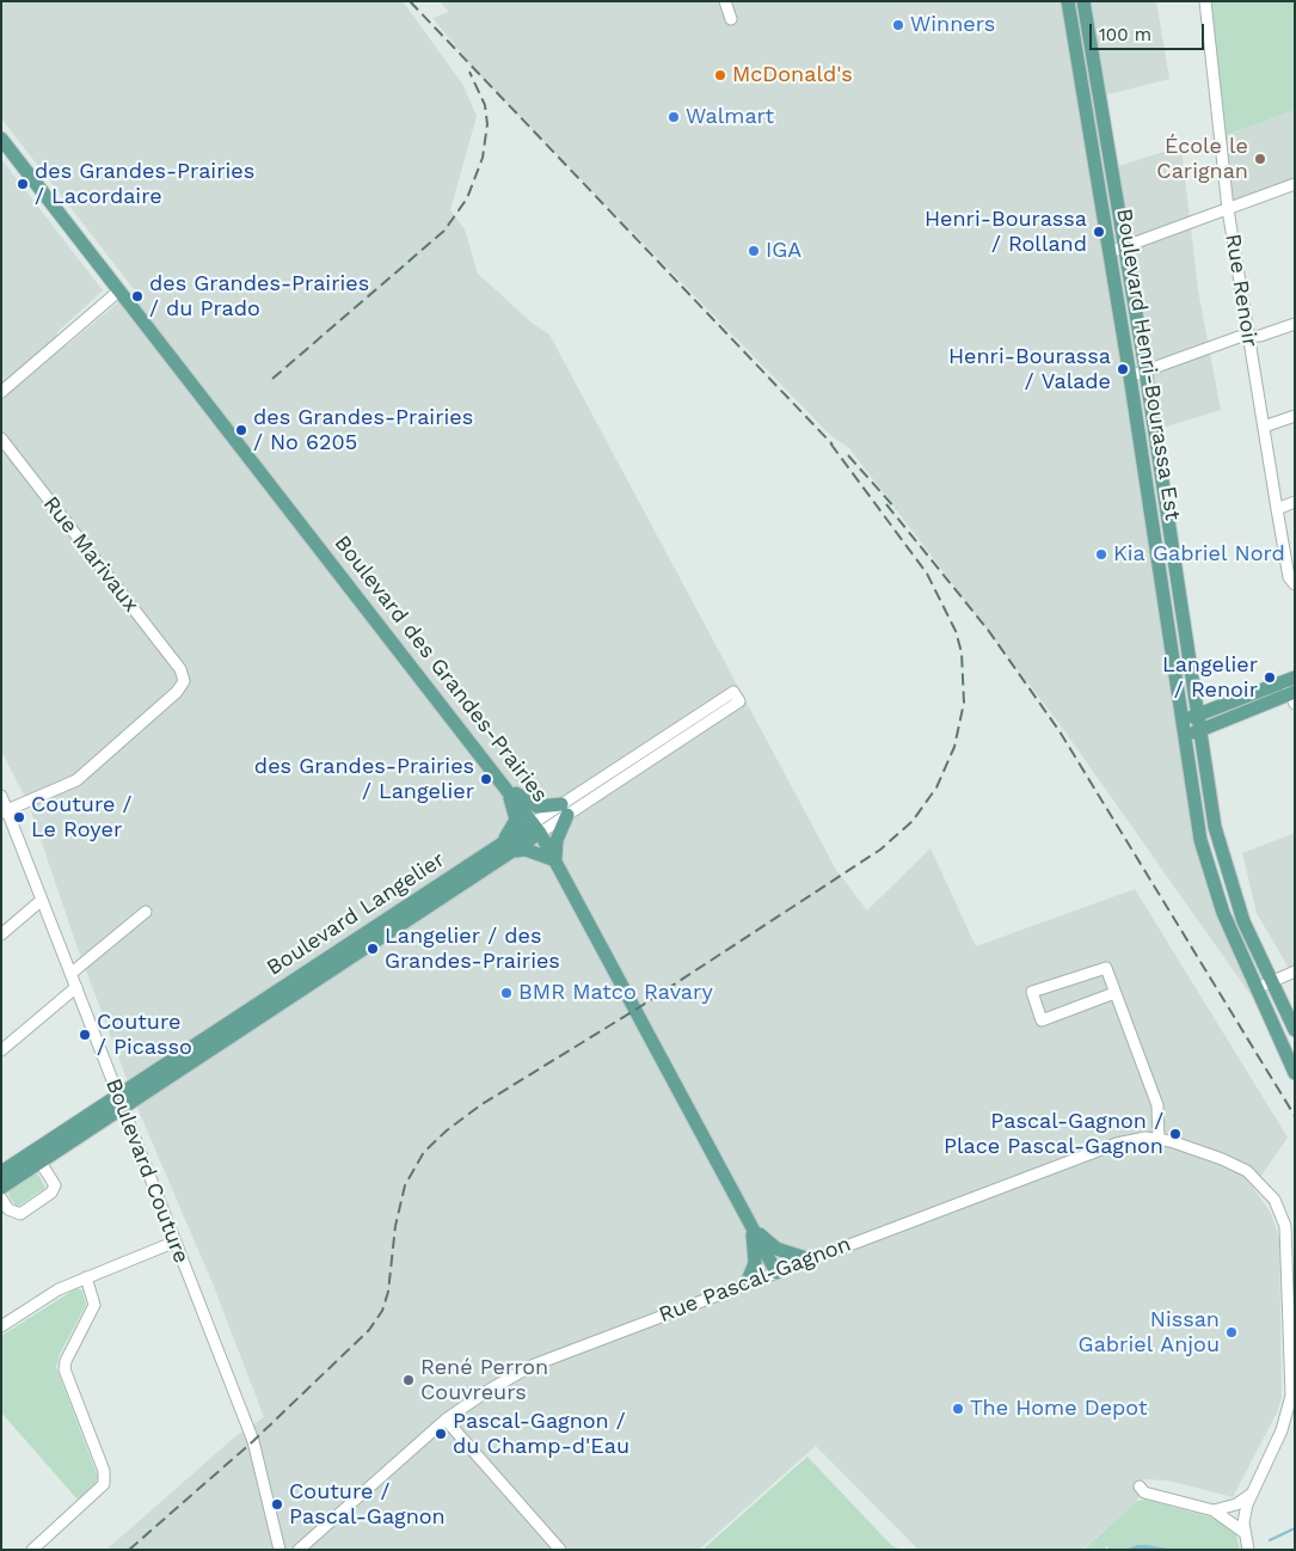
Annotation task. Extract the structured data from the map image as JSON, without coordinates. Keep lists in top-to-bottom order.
{
  "streets": {
    "main road": ["Boulevard Henri-Bourassa Est", "Boulevard des Grandes-Prairies", "Boulevard Langelier"],
    "street": [
      "Rue Renoir",
      "Rue Marivaux",
      "Boulevard Couture",
      "Rue Pascal-Gagnon"
    ]
  },
  "crossings": [
    ["Rue Marivaux", "Boulevard Couture"],
    ["Boulevard des Grandes-Prairies", "Boulevard Langelier"],
    ["Boulevard des Grandes-Prairies", "Rue Pascal-Gagnon"],
    ["Boulevard Langelier", "Boulevard Couture"]
  ],
  "places": [
    "Winners",
    "McDonald's",
    "Walmart",
    "École le Carignan",
    "des Grandes-Prairies / Lacordaire",
    "Henri-Bourassa / Rolland",
    "IGA",
    "des Grandes-Prairies / du Prado",
    "Henri-Bourassa / Valade",
    "des Grandes-Prairies / No 6205",
    "Kia Gabriel Nord",
    "Langelier / Renoir",
    "des Grandes-Prairies / Langelier",
    "Couture / Le Royer",
    "Langelier / des Grandes-Prairies",
    "BMR Matco Ravary",
    "Couture / Picasso",
    "Pascal-Gagnon / Place Pascal-Gagnon",
    "Nissan Gabriel Anjou",
    "René Perron Couvreurs",
    "The Home Depot",
    "Pascal-Gagnon / du Champ-d'Eau",
    "Couture / Pascal-Gagnon"
  ],
  "scale_bar": "100 m"
}
